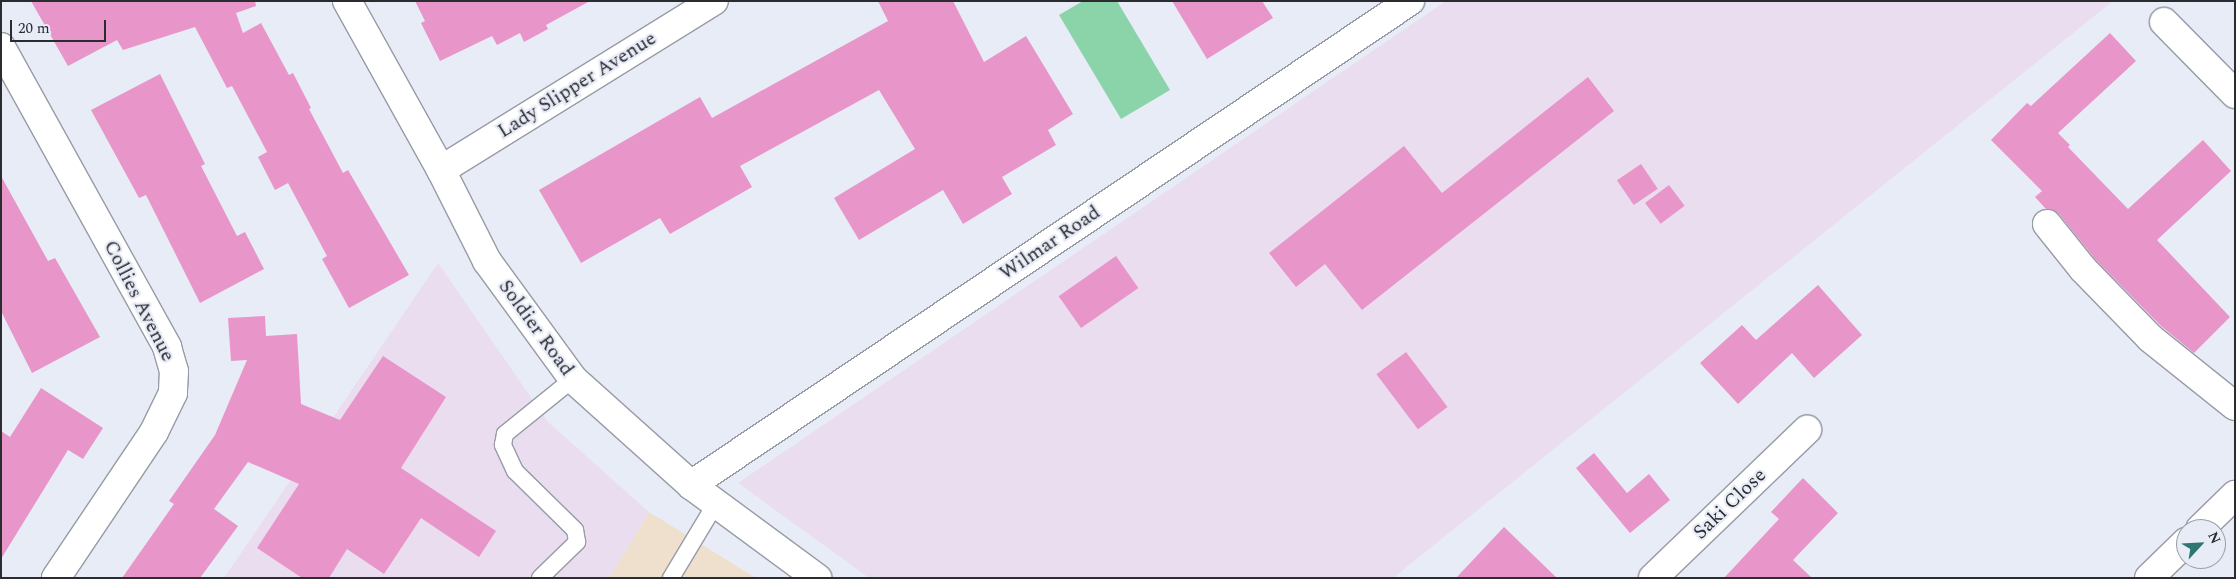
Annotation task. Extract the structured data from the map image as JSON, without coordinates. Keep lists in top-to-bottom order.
{
  "streets": {
    "street": [
      "Lady Slipper Avenue",
      "Wilmar Road",
      "Collies Avenue",
      "Soldier Road",
      "Saki Close"
    ]
  },
  "crossings": [
    ["Lady Slipper Avenue", "Soldier Road"],
    ["Wilmar Road", "Soldier Road"]
  ],
  "scale_bar": "20 m",
  "north": "top right"
}
